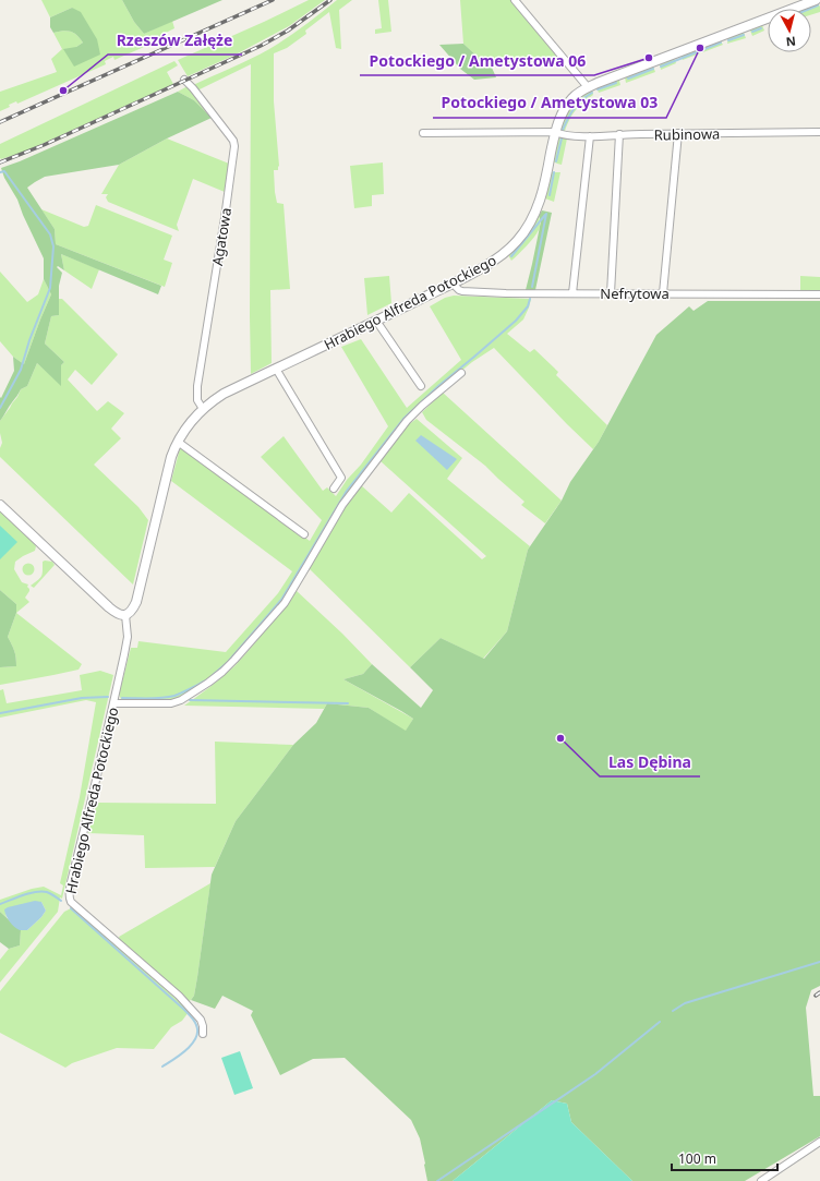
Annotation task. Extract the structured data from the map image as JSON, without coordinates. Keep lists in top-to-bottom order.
{
  "streets": {
    "street": [
      "Rubinowa",
      "Agatowa",
      "Nefrytowa",
      "Hrabiego Alfreda Potockiego"
    ]
  },
  "crossings": [
    ["Rubinowa", "Hrabiego Alfreda Potockiego"],
    ["Agatowa", "Hrabiego Alfreda Potockiego"],
    ["Nefrytowa", "Hrabiego Alfreda Potockiego"]
  ],
  "places": [
    "Potockiego / Ametystowa 03",
    "Potockiego / Ametystowa 06",
    "Rzeszów Załęże",
    "Las Dębina"
  ],
  "scale_bar": "100 m",
  "north": "bottom"
}
